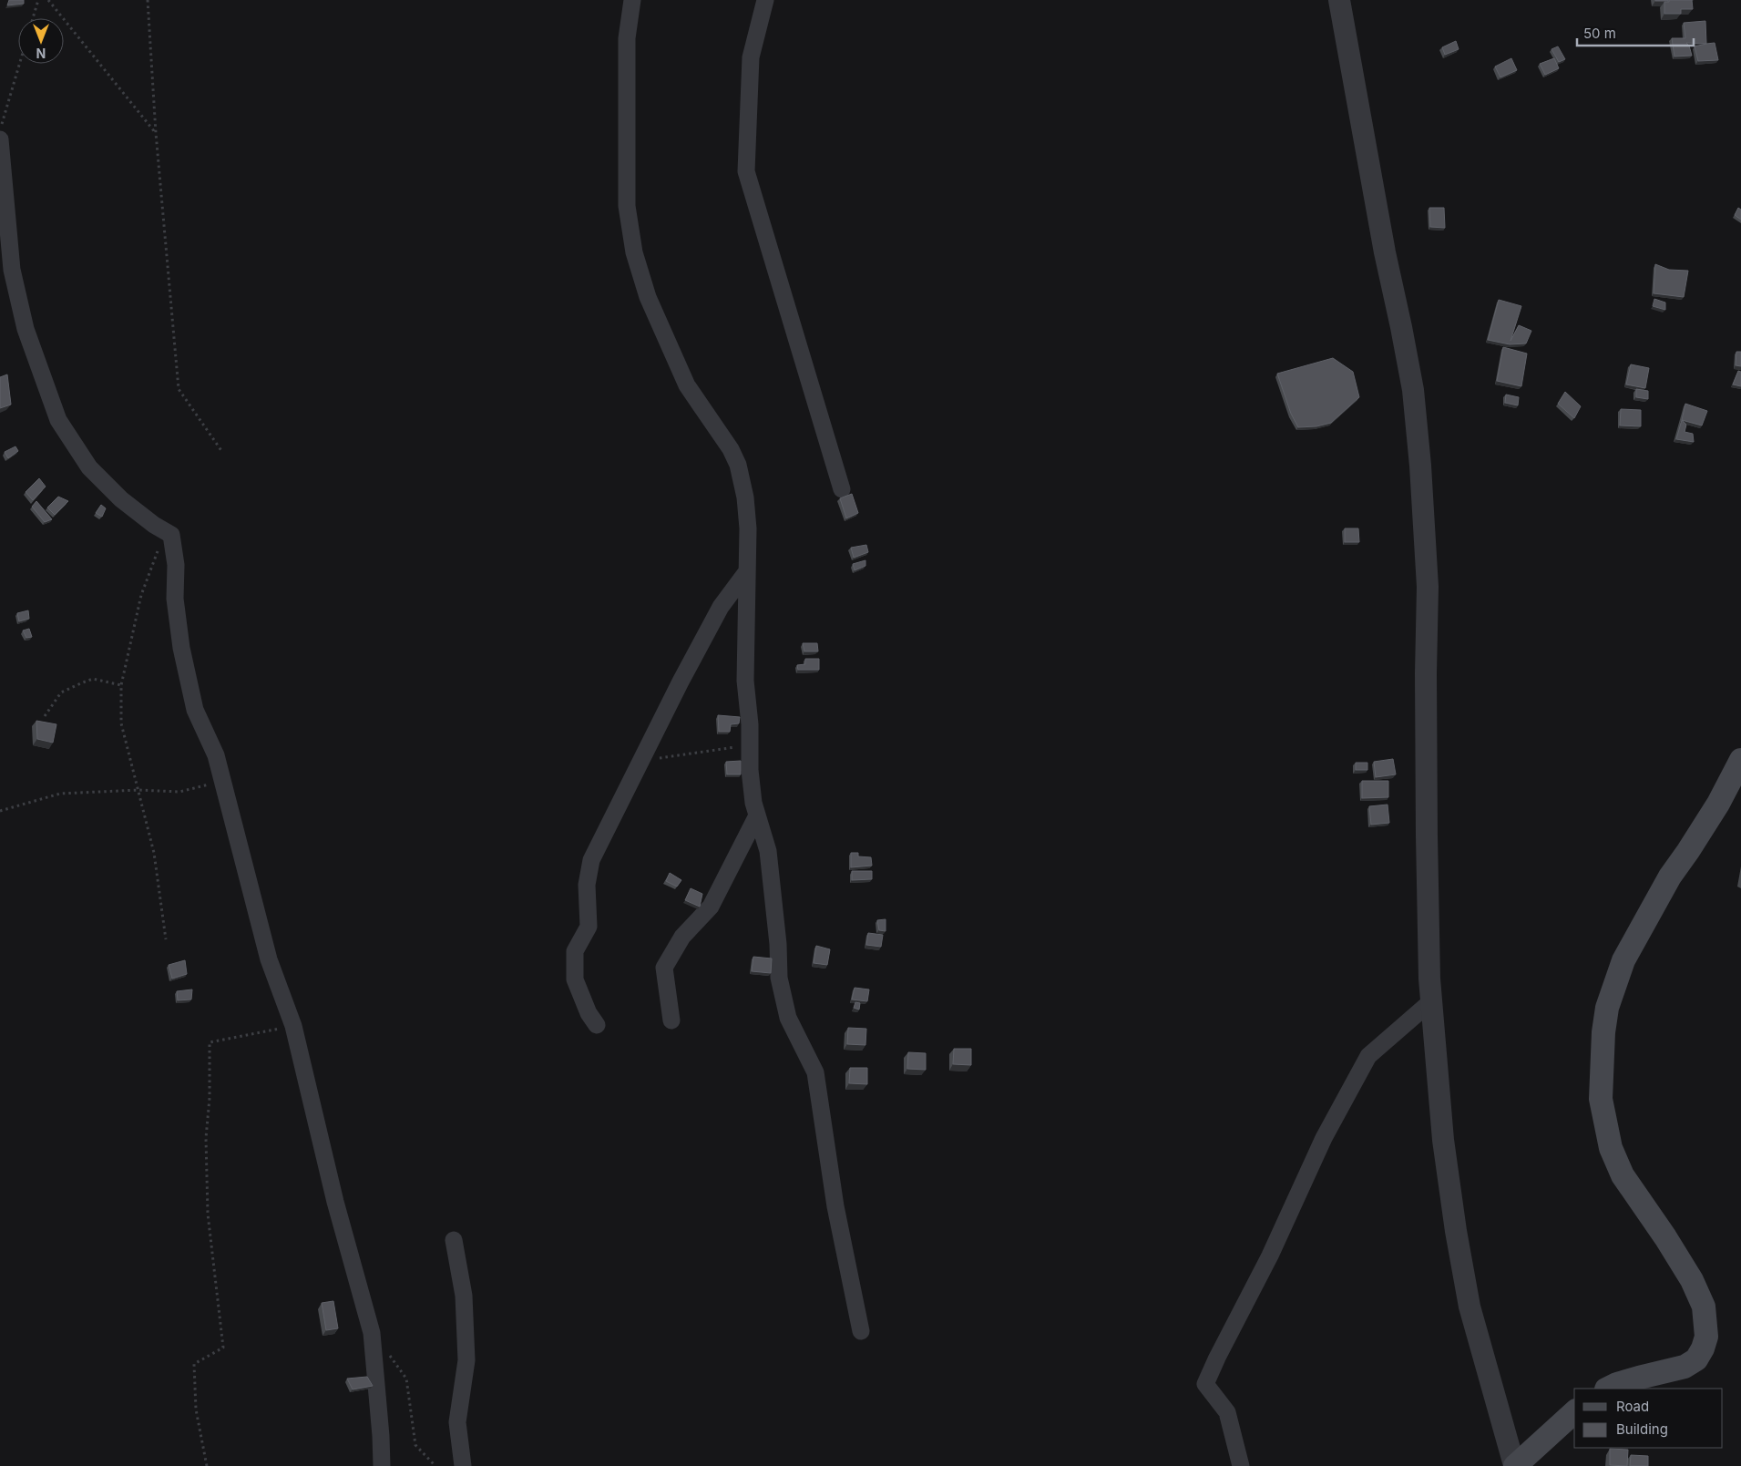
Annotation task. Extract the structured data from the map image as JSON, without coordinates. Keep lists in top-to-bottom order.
{
  "legend": ["Road", "Building"],
  "scale_bar": "50 m",
  "north": "bottom"
}
